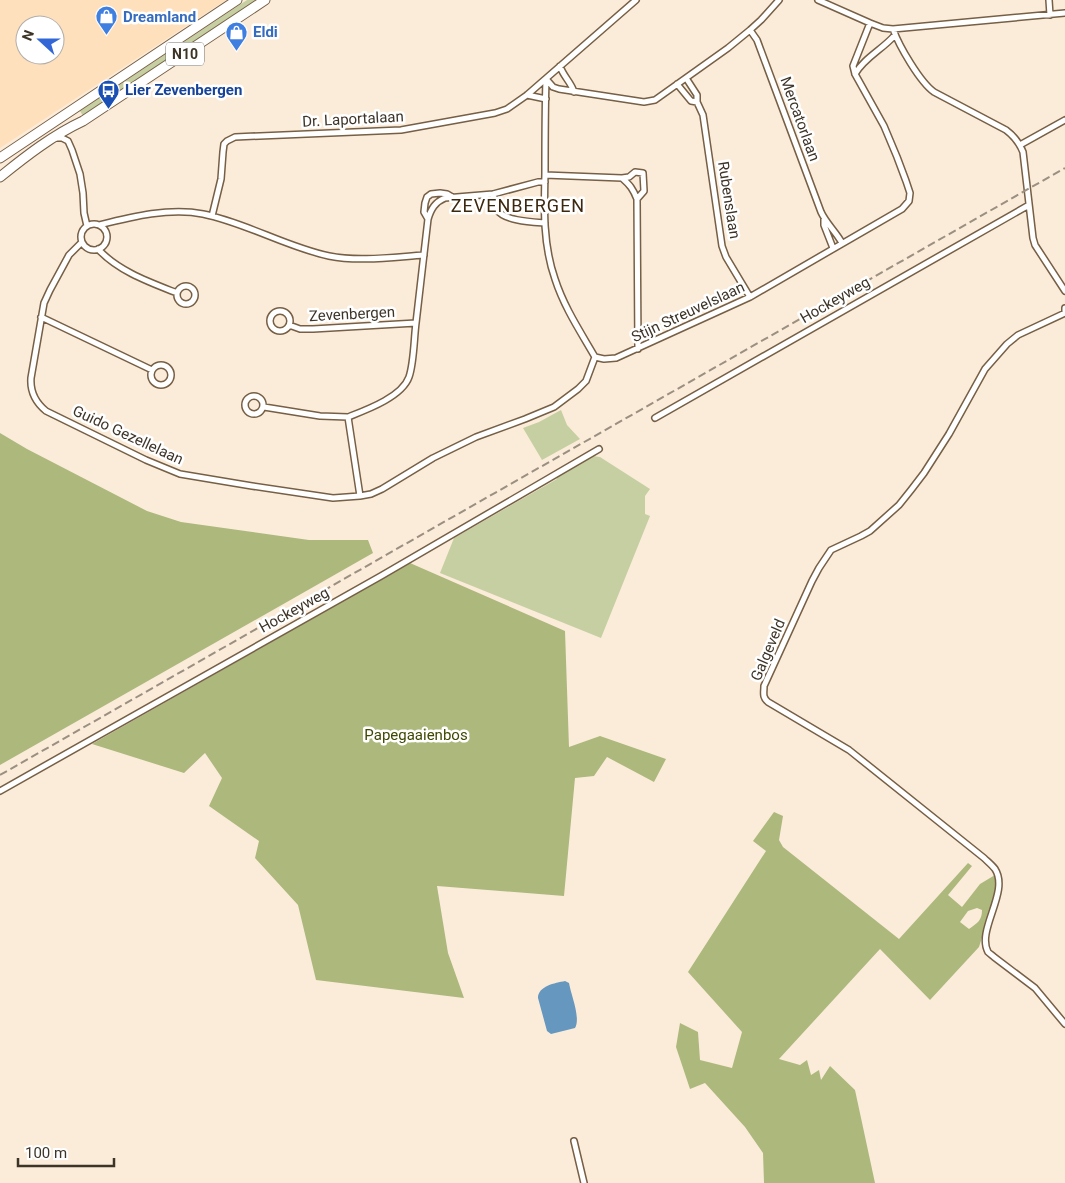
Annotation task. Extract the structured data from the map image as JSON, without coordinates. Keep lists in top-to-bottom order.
{
  "streets": {
    "main road": ["N10"],
    "street": [
      "Dr. Laportalaan",
      "Mercatorlaan",
      "Rubenslaan",
      "Hockeyweg",
      "Stijn Streuvelslaan",
      "Zevenbergen",
      "Guido Gezellelaan",
      "Galgeveld"
    ]
  },
  "crossings": [
    ["Mercatorlaan", "Stijn Streuvelslaan"],
    ["Rubenslaan", "Stijn Streuvelslaan"]
  ],
  "districts": ["ZEVENBERGEN"],
  "parks": ["Papegaaienbos"],
  "places": {
    "shop": ["Dreamland", "Eldi"],
    "bus stop": ["Lier Zevenbergen"]
  },
  "scale_bar": "100 m",
  "north": "left"
}
